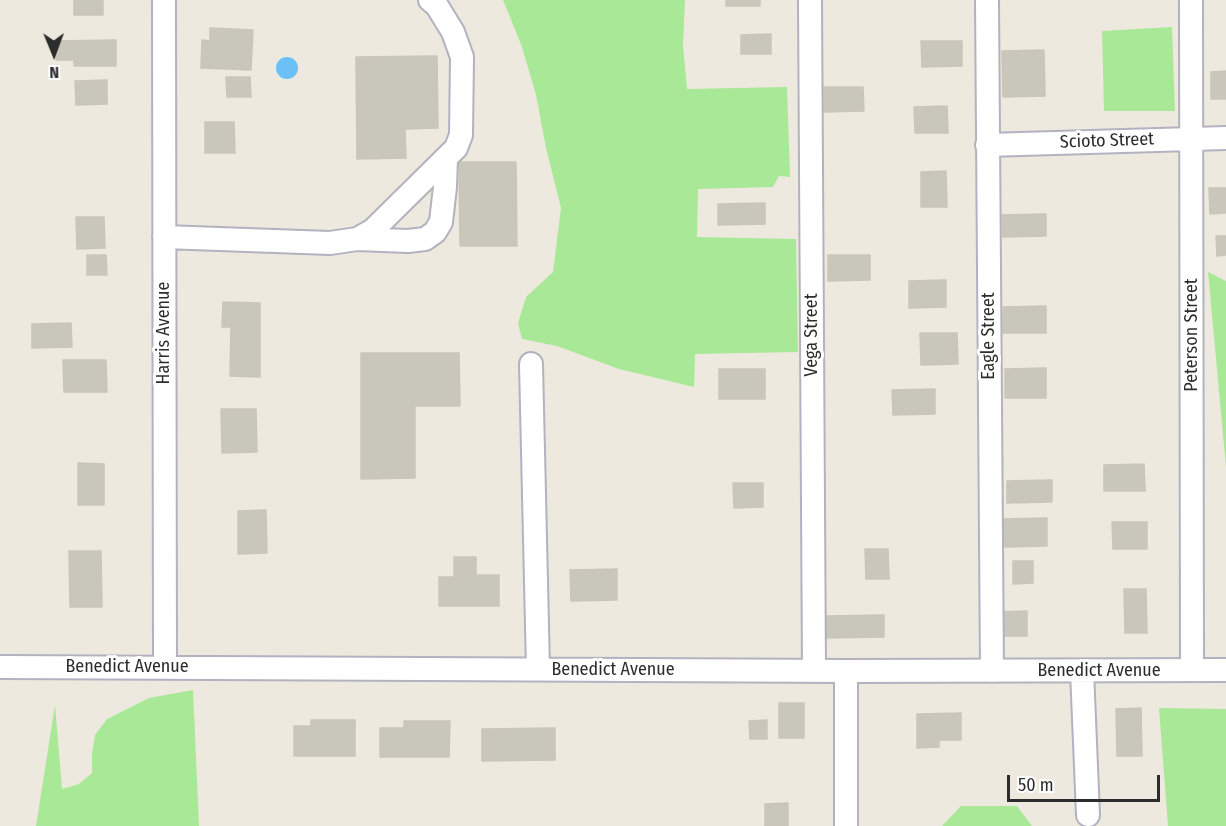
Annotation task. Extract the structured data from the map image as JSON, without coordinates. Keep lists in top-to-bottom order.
{
  "streets": {
    "street": [
      "Scioto Street",
      "Harris Avenue",
      "Vega Street",
      "Peterson Street",
      "Eagle Street",
      "Benedict Avenue"
    ]
  },
  "crossings": [
    ["Scioto Street", "Peterson Street"],
    ["Scioto Street", "Eagle Street"],
    ["Harris Avenue", "Benedict Avenue"],
    ["Vega Street", "Benedict Avenue"],
    ["Peterson Street", "Benedict Avenue"],
    ["Eagle Street", "Benedict Avenue"]
  ],
  "scale_bar": "50 m",
  "north": "bottom"
}
